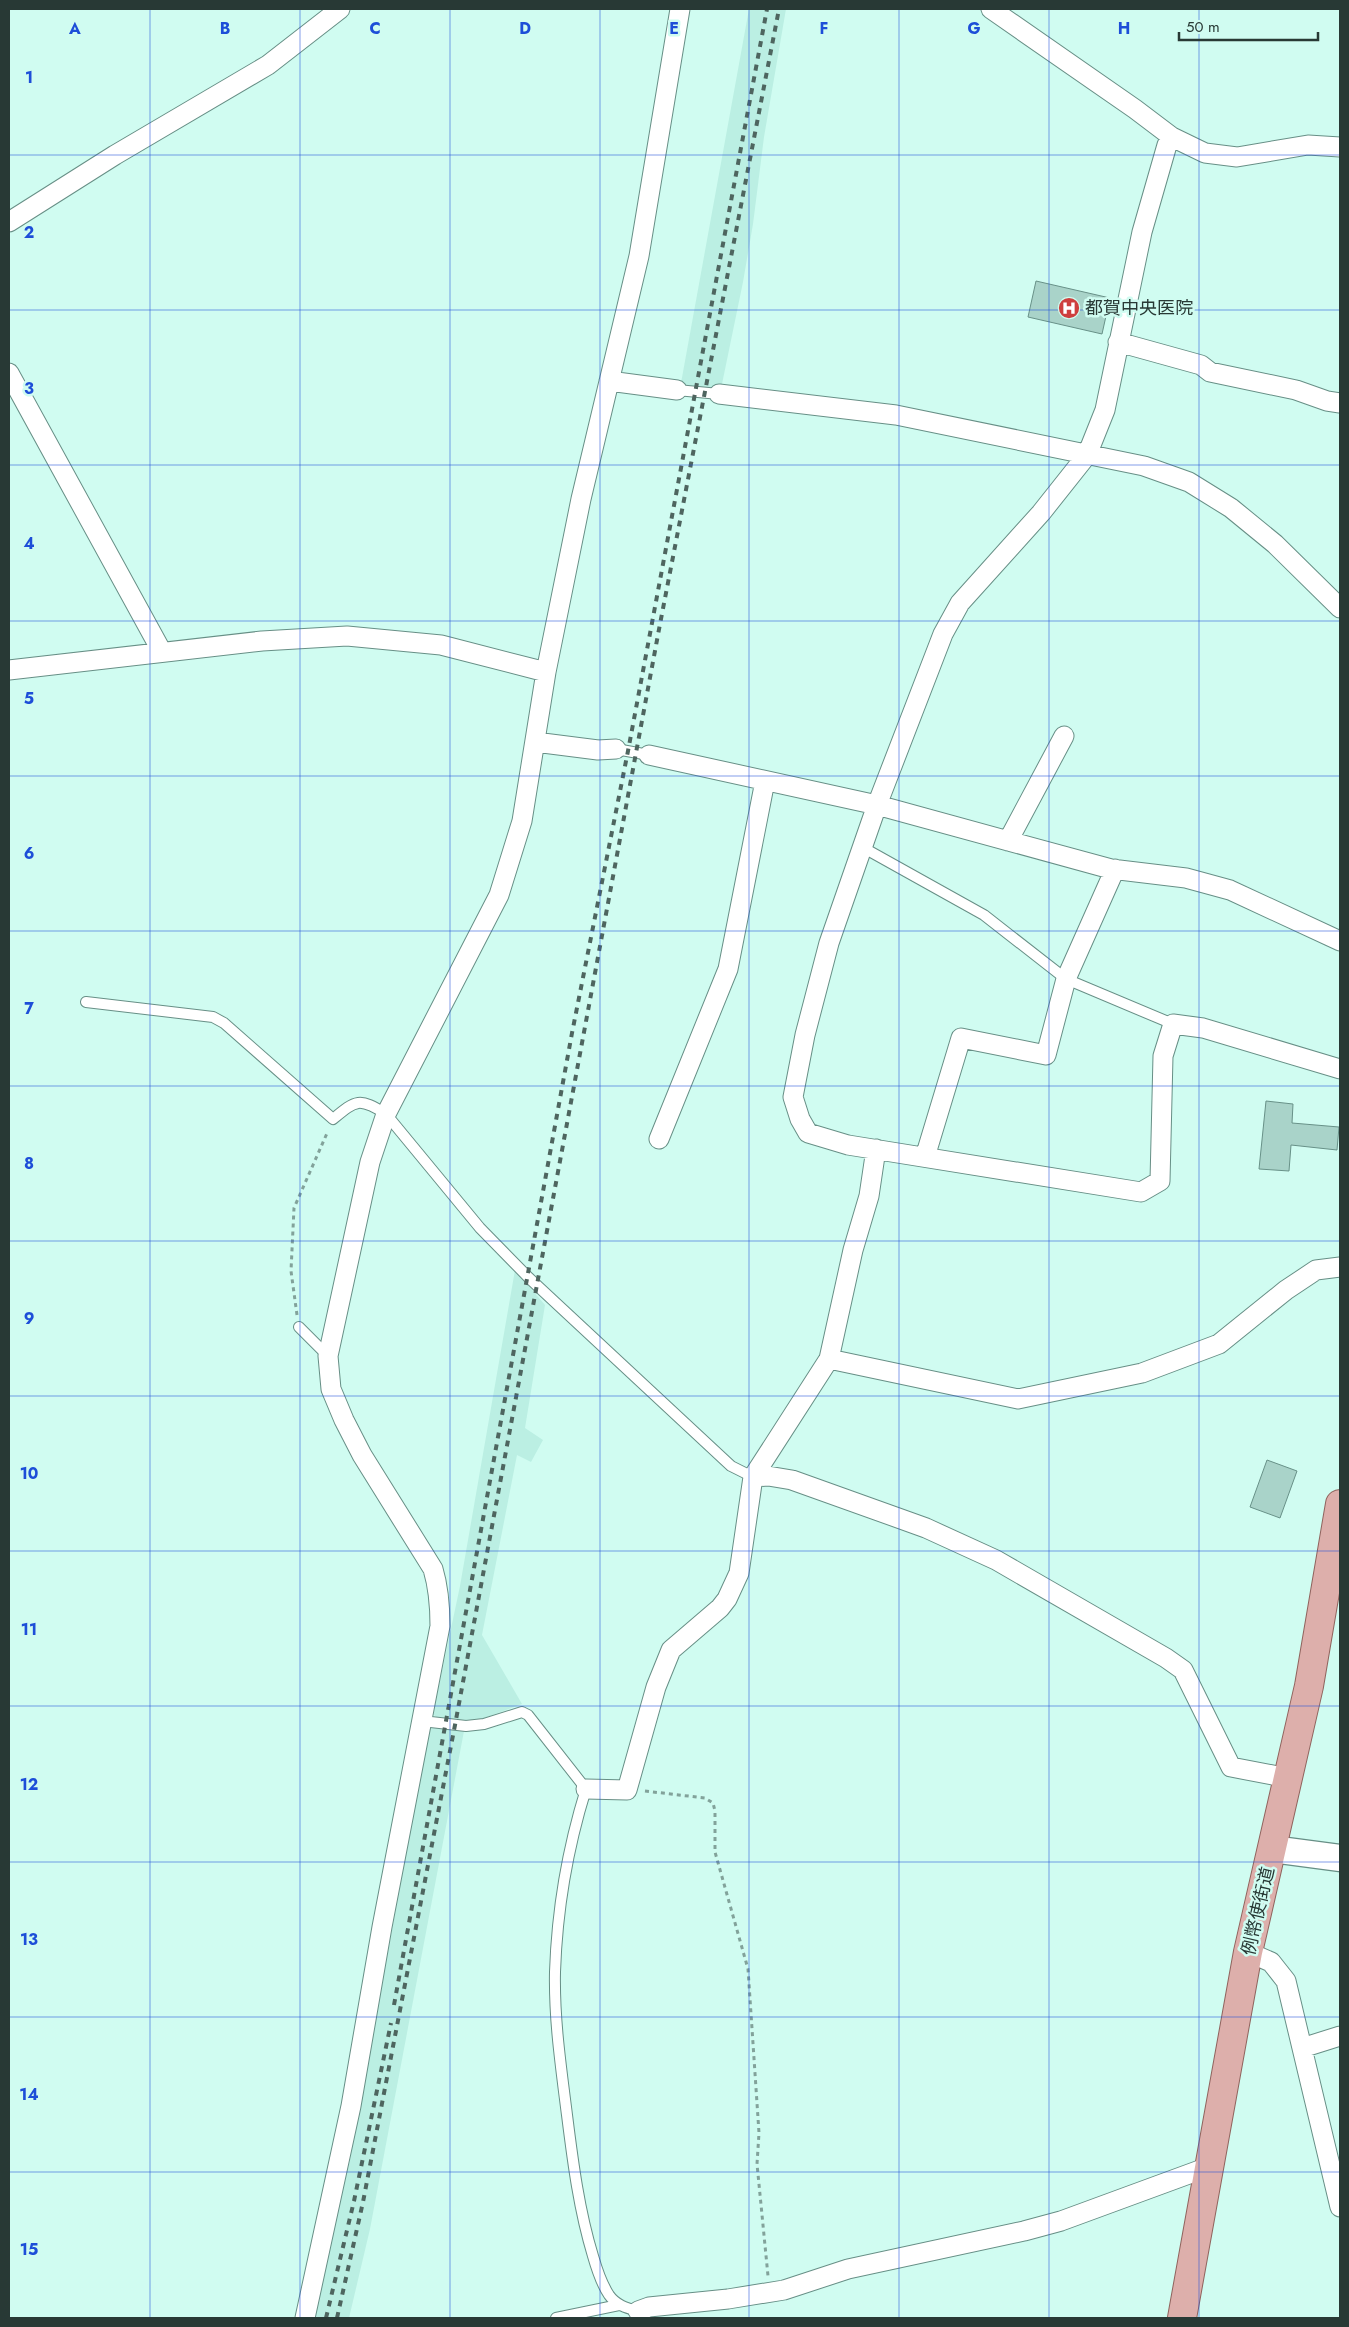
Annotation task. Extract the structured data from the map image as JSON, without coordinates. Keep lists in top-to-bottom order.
{
  "streets": {
    "main road": ["例幣使街道"]
  },
  "places": {
    "hospital": ["都賀中央医院"]
  },
  "scale_bar": "50 m",
  "grid": {
    "columns": [
      "A",
      "B",
      "C",
      "D",
      "E",
      "F",
      "G",
      "H"
    ],
    "rows": [
      "1",
      "2",
      "3",
      "4",
      "5",
      "6",
      "7",
      "8",
      "9",
      "10",
      "11",
      "12",
      "13",
      "14",
      "15"
    ]
  }
}
